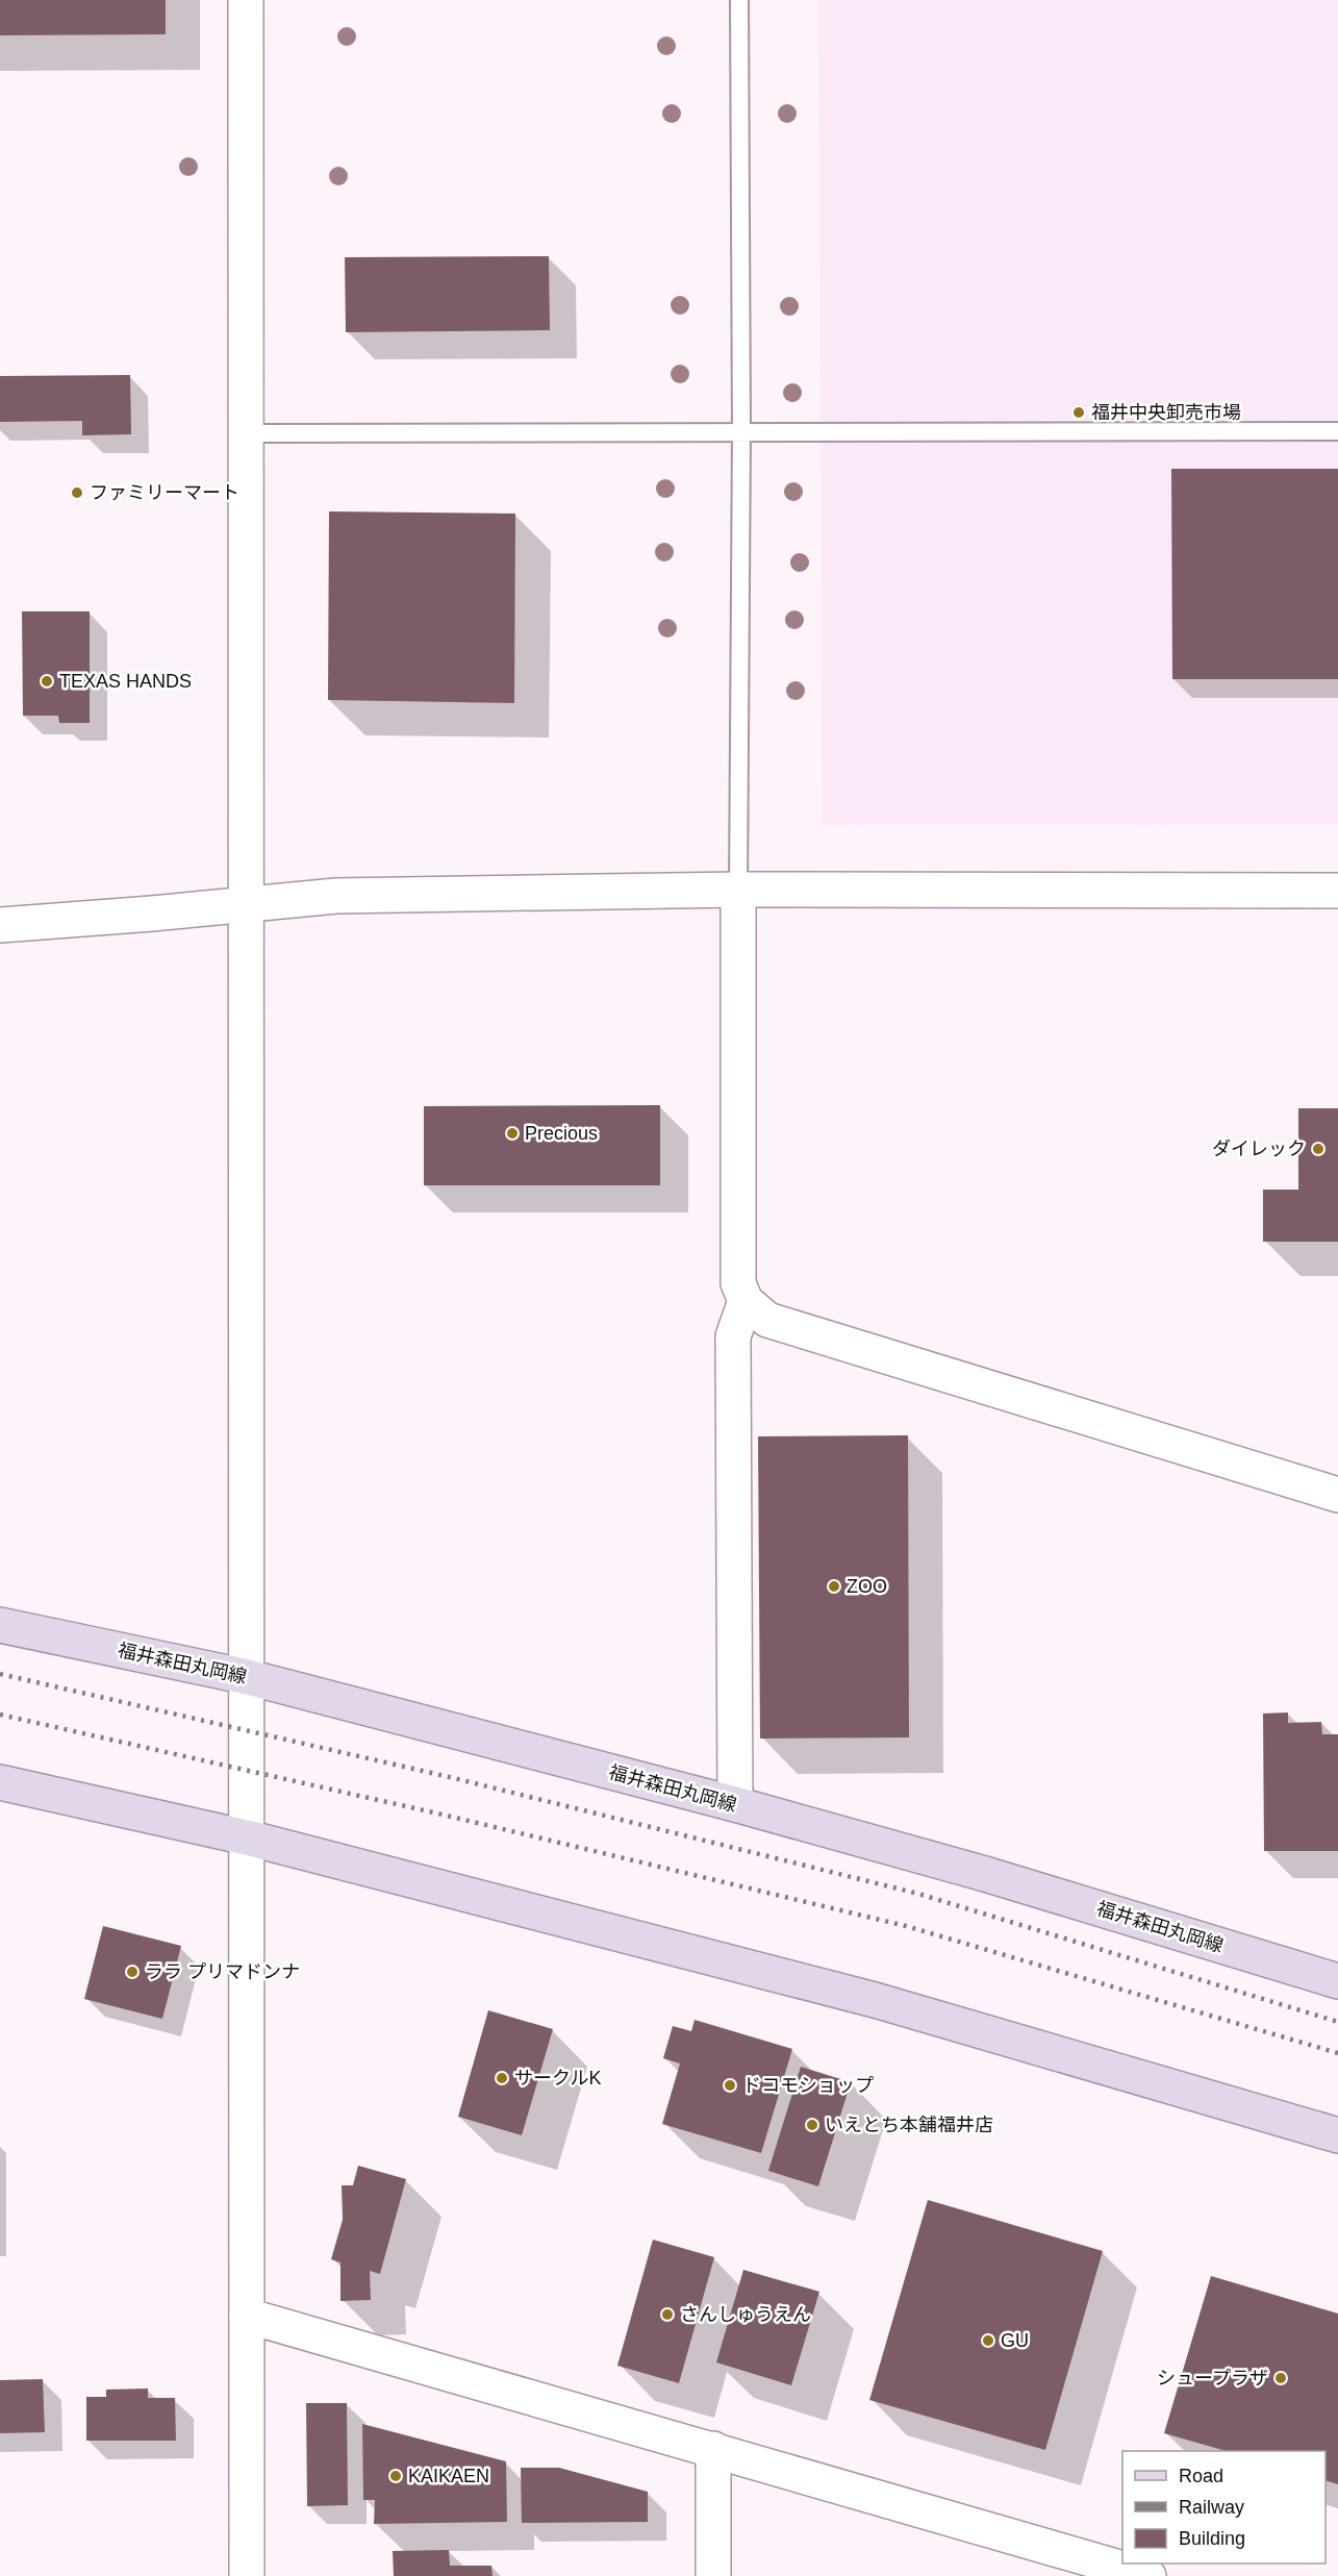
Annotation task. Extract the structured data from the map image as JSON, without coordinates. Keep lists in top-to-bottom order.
{
  "streets": {
    "main road": ["福井森田丸岡線"]
  },
  "places": [
    "福井中央卸売市場",
    "ファミリーマート",
    "TEXAS HANDS",
    "Precious",
    "ダイレック",
    "ZOO",
    "ララ プリマドンナ",
    "サークルK",
    "ドコモショップ",
    "いえとち本舗福井店",
    "さんしゅうえん",
    "GU",
    "シュープラザ",
    "KAIKAEN"
  ],
  "legend": ["Road", "Railway", "Building"]
}
